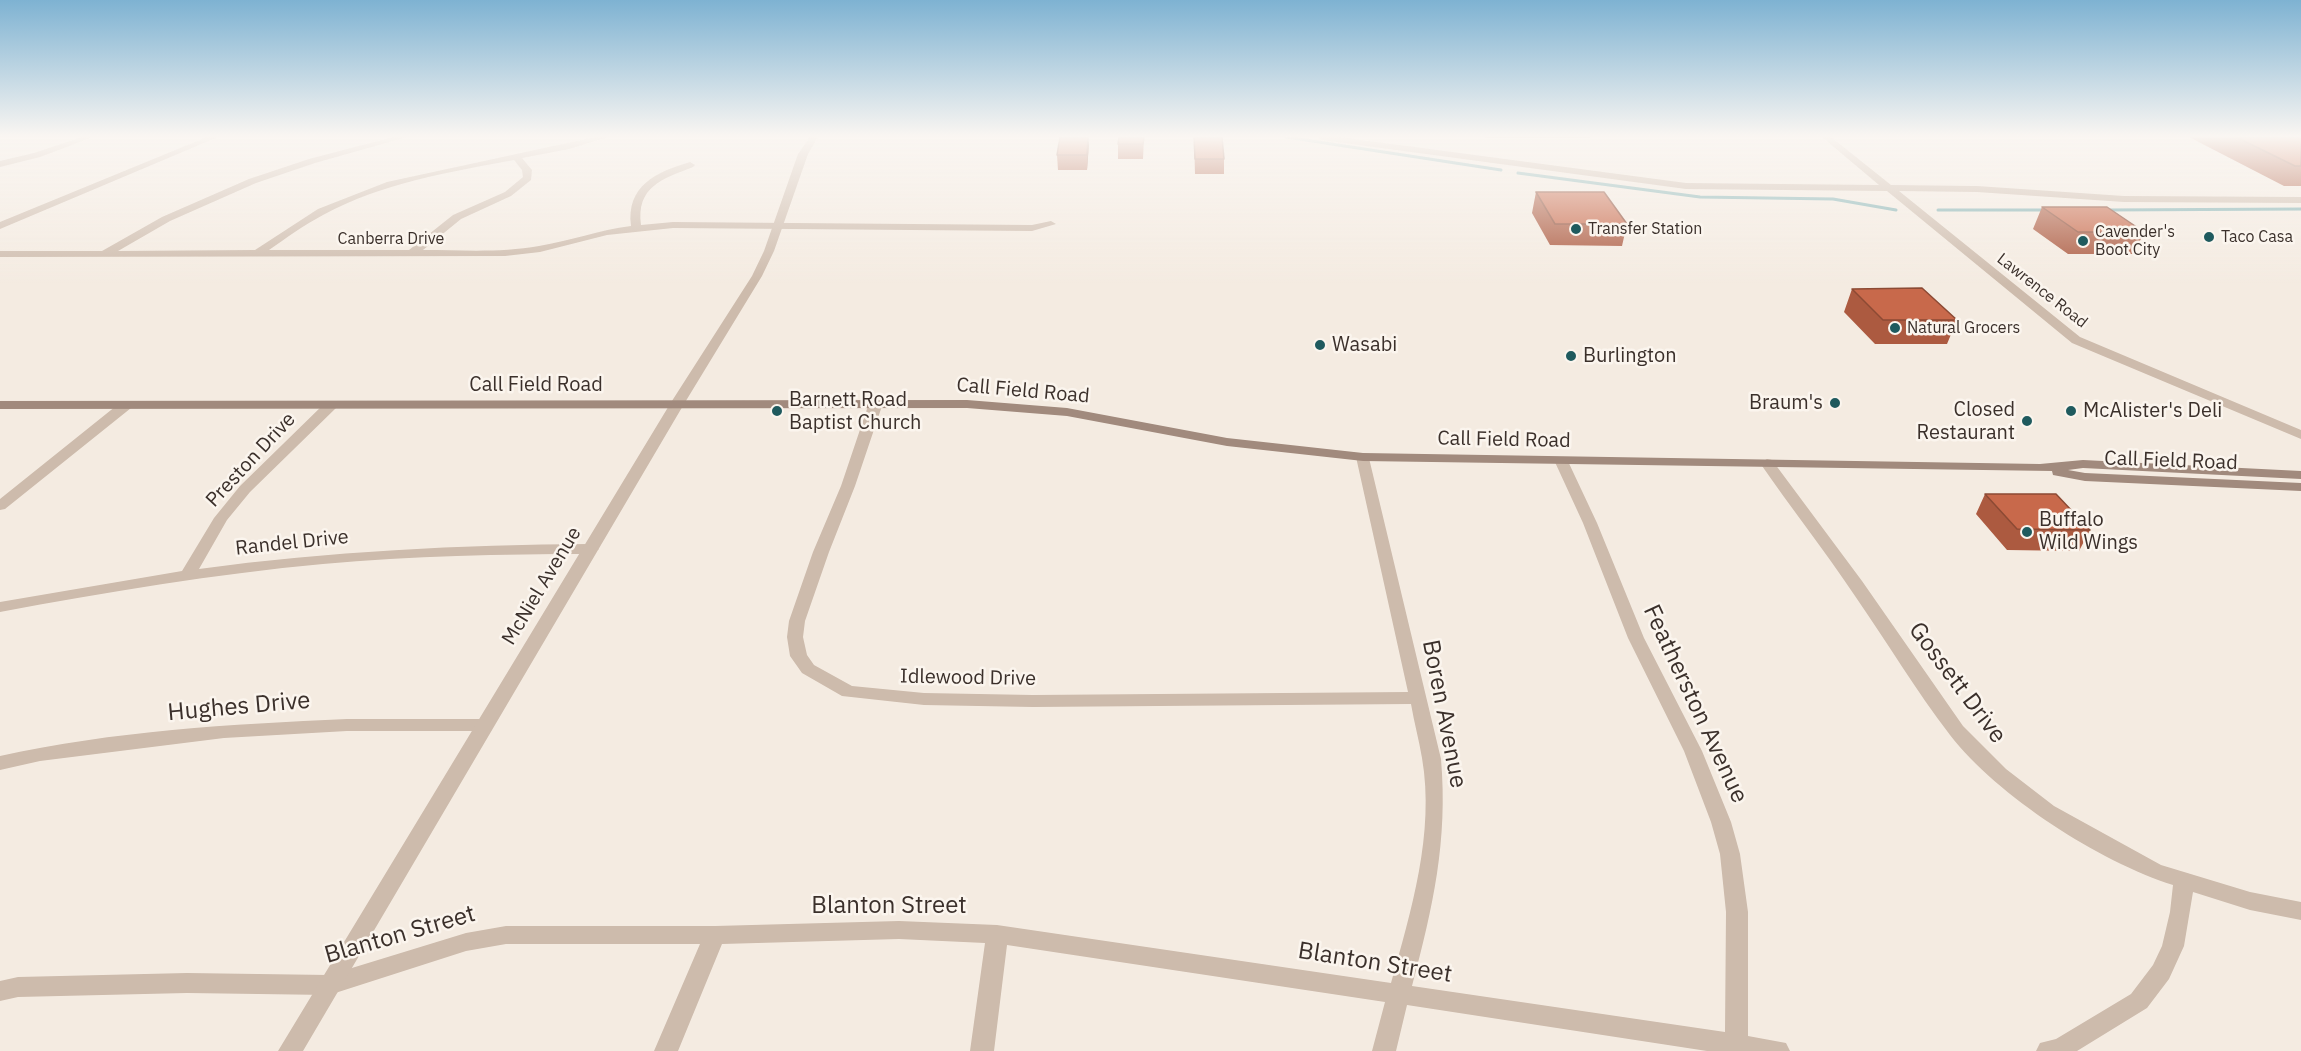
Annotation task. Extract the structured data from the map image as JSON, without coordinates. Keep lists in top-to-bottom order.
{
  "streets": {
    "main road": ["Call Field Road"],
    "street": [
      "Canberra Drive",
      "Lawrence Road",
      "Preston Drive",
      "Randel Drive",
      "McNiel Avenue",
      "Idlewood Drive",
      "Gossett Drive",
      "Featherston Avenue",
      "Hughes Drive",
      "Boren Avenue",
      "Blanton Street"
    ]
  },
  "crossings": [
    ["Canberra Drive", "McNiel Avenue"],
    ["Call Field Road", "Preston Drive"],
    ["Call Field Road", "McNiel Avenue"],
    ["Call Field Road", "Idlewood Drive"],
    ["Call Field Road", "Gossett Drive"],
    ["Call Field Road", "Featherston Avenue"],
    ["Call Field Road", "Boren Avenue"],
    ["Preston Drive", "Randel Drive"],
    ["Randel Drive", "McNiel Avenue"],
    ["McNiel Avenue", "Hughes Drive"],
    ["McNiel Avenue", "Blanton Street"],
    ["Idlewood Drive", "Boren Avenue"],
    ["Featherston Avenue", "Blanton Street"],
    ["Boren Avenue", "Blanton Street"]
  ],
  "places": [
    "Transfer Station",
    "Taco Casa",
    "Cavender's Boot City",
    "Natural Grocers",
    "Wasabi",
    "Burlington",
    "Braum's",
    "Barnett Road Baptist Church",
    "McAlister's Deli",
    "Closed Restaurant",
    "Buffalo Wild Wings"
  ]
}
